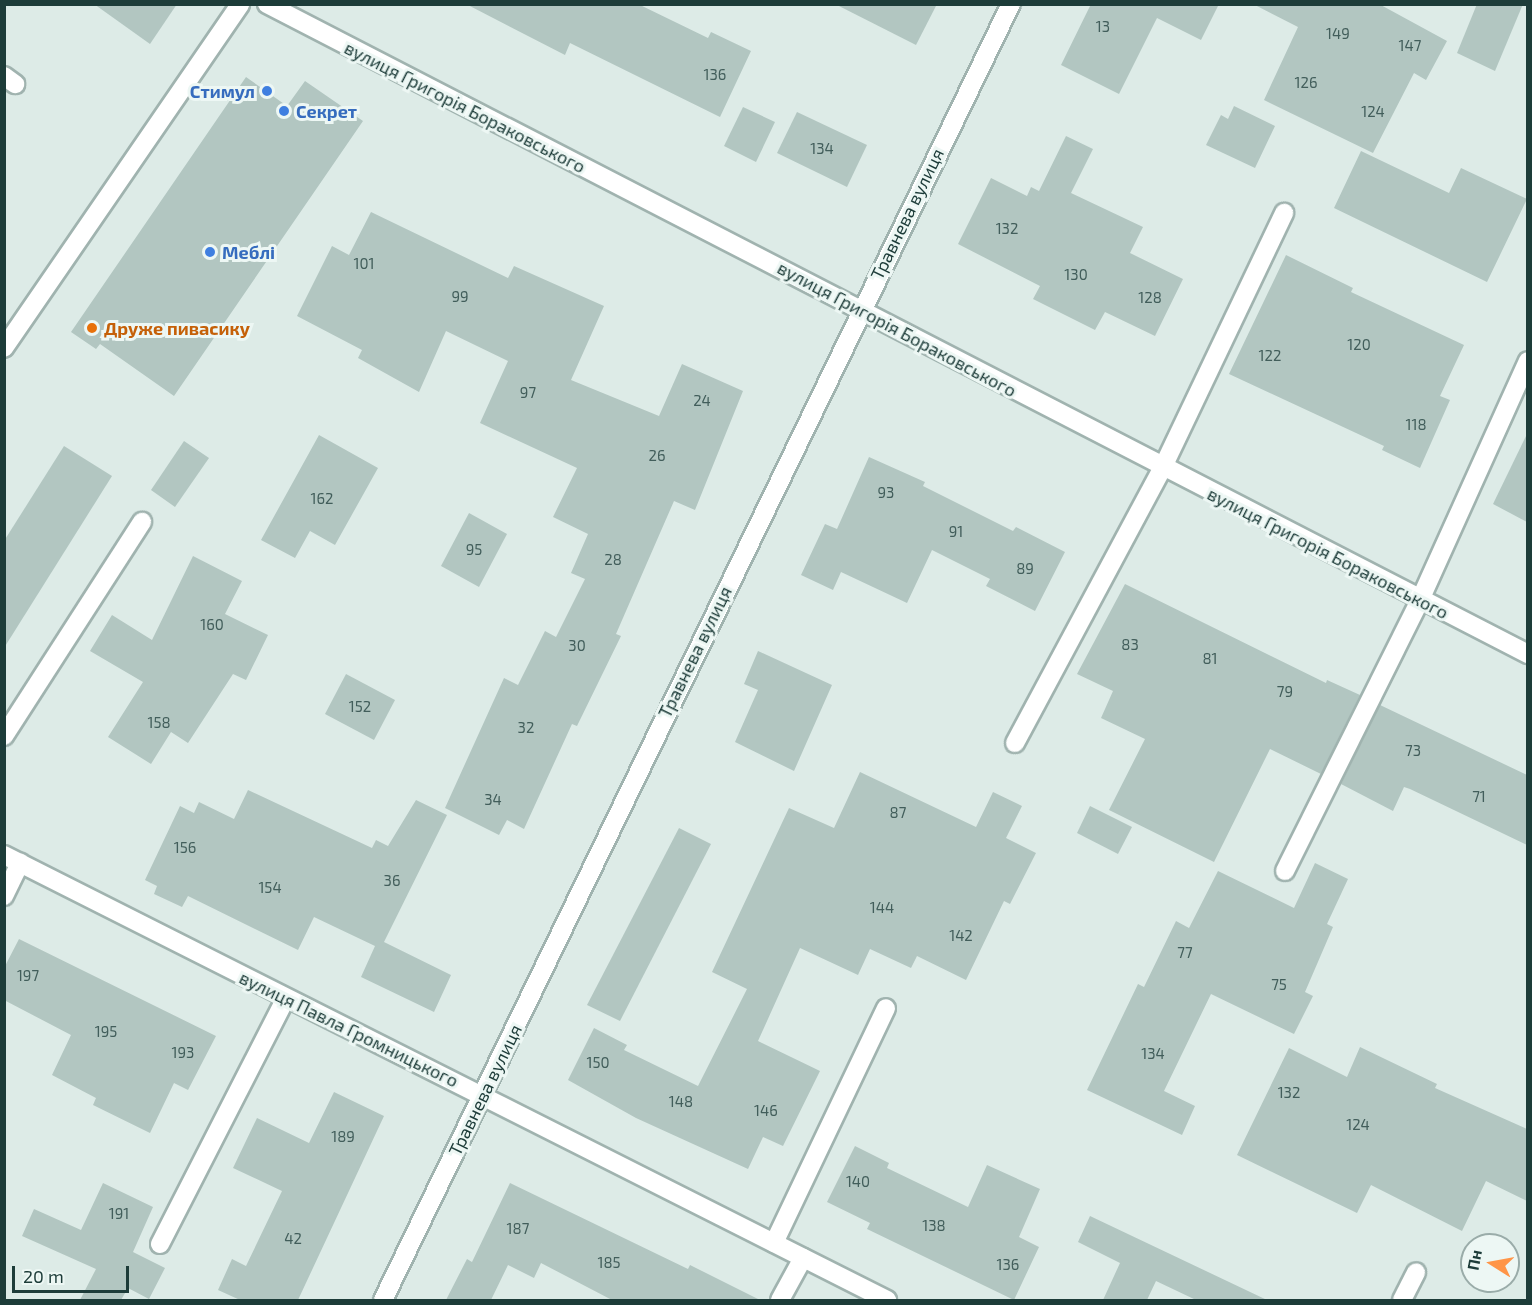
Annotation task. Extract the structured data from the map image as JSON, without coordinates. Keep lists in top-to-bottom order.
{
  "streets": {
    "street": ["вулиця Григорія Бораковського", "Травнева вулиця", "вулиця Павла Громницького"]
  },
  "crossings": [
    ["вулиця Григорія Бораковського", "Травнева вулиця"],
    ["Травнева вулиця", "вулиця Павла Громницького"]
  ],
  "places": [
    "Стимул",
    "Секрет",
    "Меблі",
    "Друже пивасику"
  ],
  "house_numbers": [
    "13",
    "149",
    "147",
    "136",
    "126",
    "124",
    "134",
    "132",
    "101",
    "130",
    "99",
    "128",
    "120",
    "122",
    "97",
    "24",
    "118",
    "26",
    "93",
    "162",
    "91",
    "95",
    "28",
    "89",
    "160",
    "83",
    "30",
    "81",
    "79",
    "152",
    "158",
    "32",
    "73",
    "71",
    "34",
    "87",
    "156",
    "36",
    "154",
    "144",
    "142",
    "77",
    "197",
    "75",
    "195",
    "193",
    "134",
    "150",
    "132",
    "148",
    "146",
    "124",
    "189",
    "140",
    "191",
    "138",
    "187",
    "42",
    "185",
    "136"
  ],
  "scale_bar": "20 m",
  "north": "left"
}
